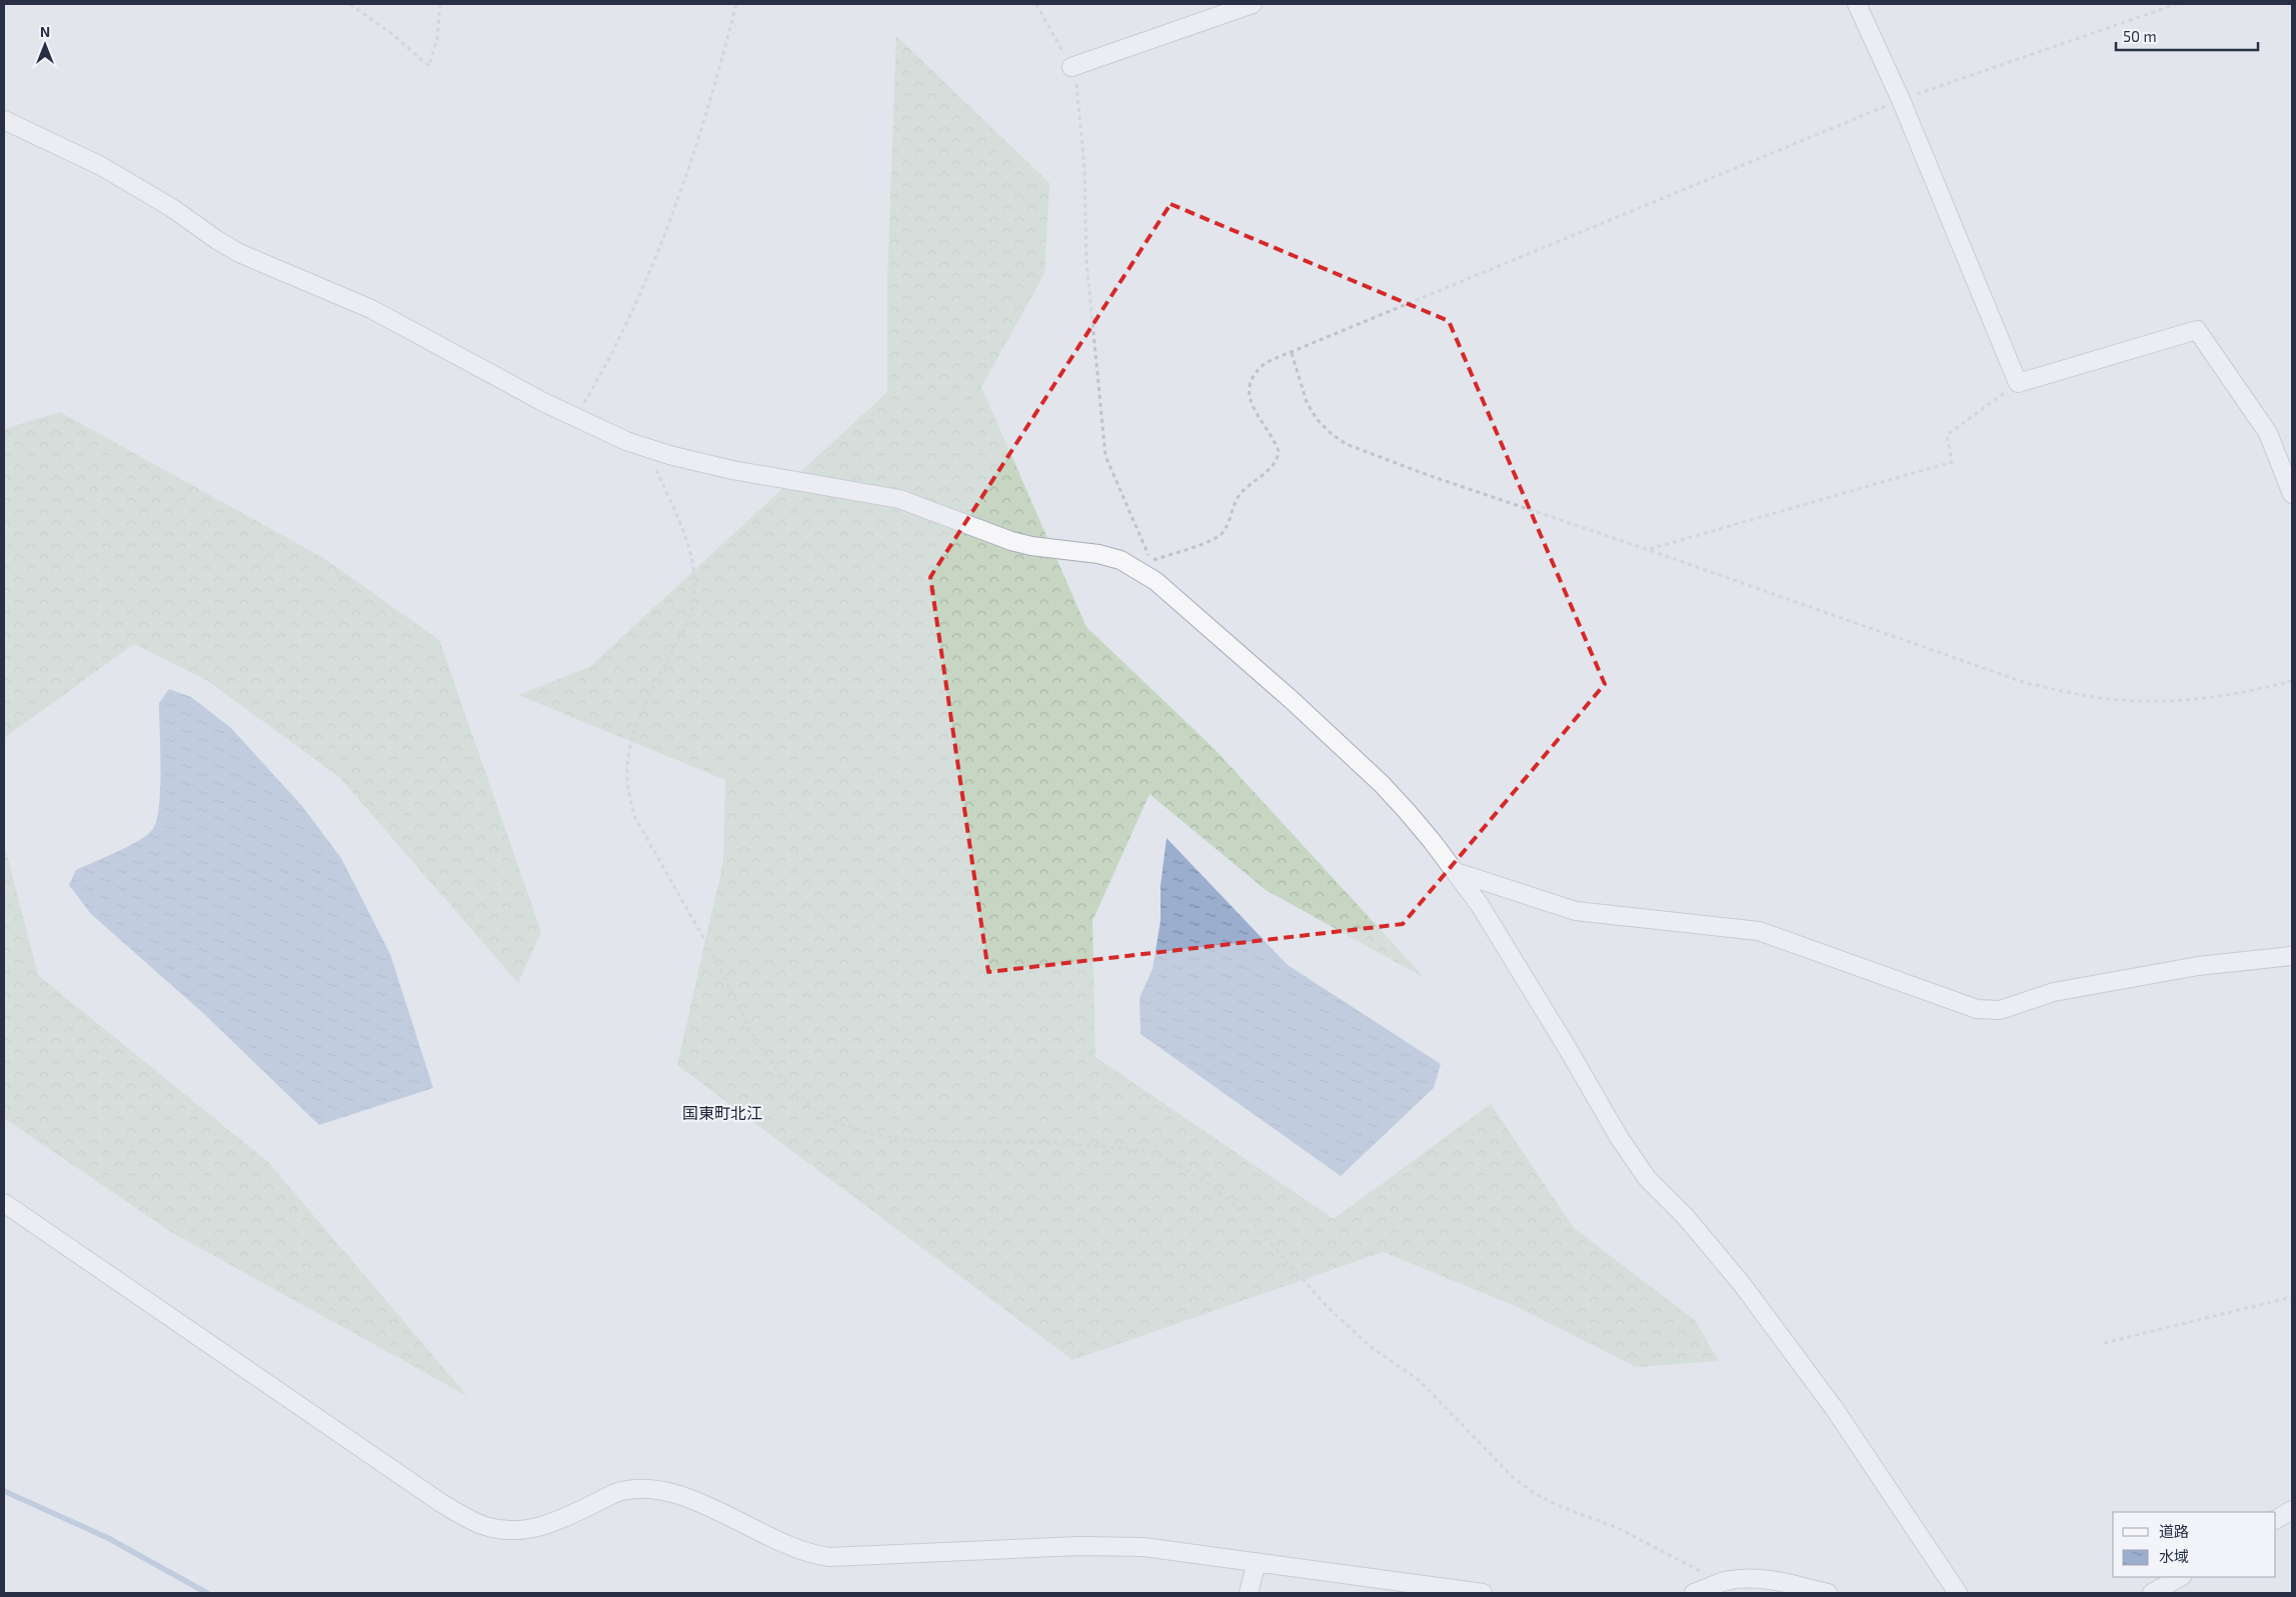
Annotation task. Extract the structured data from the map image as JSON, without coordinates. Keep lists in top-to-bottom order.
{
  "districts": ["国東町北江"],
  "legend": ["道路", "水域"],
  "scale_bar": "50 m",
  "north": "top"
}
